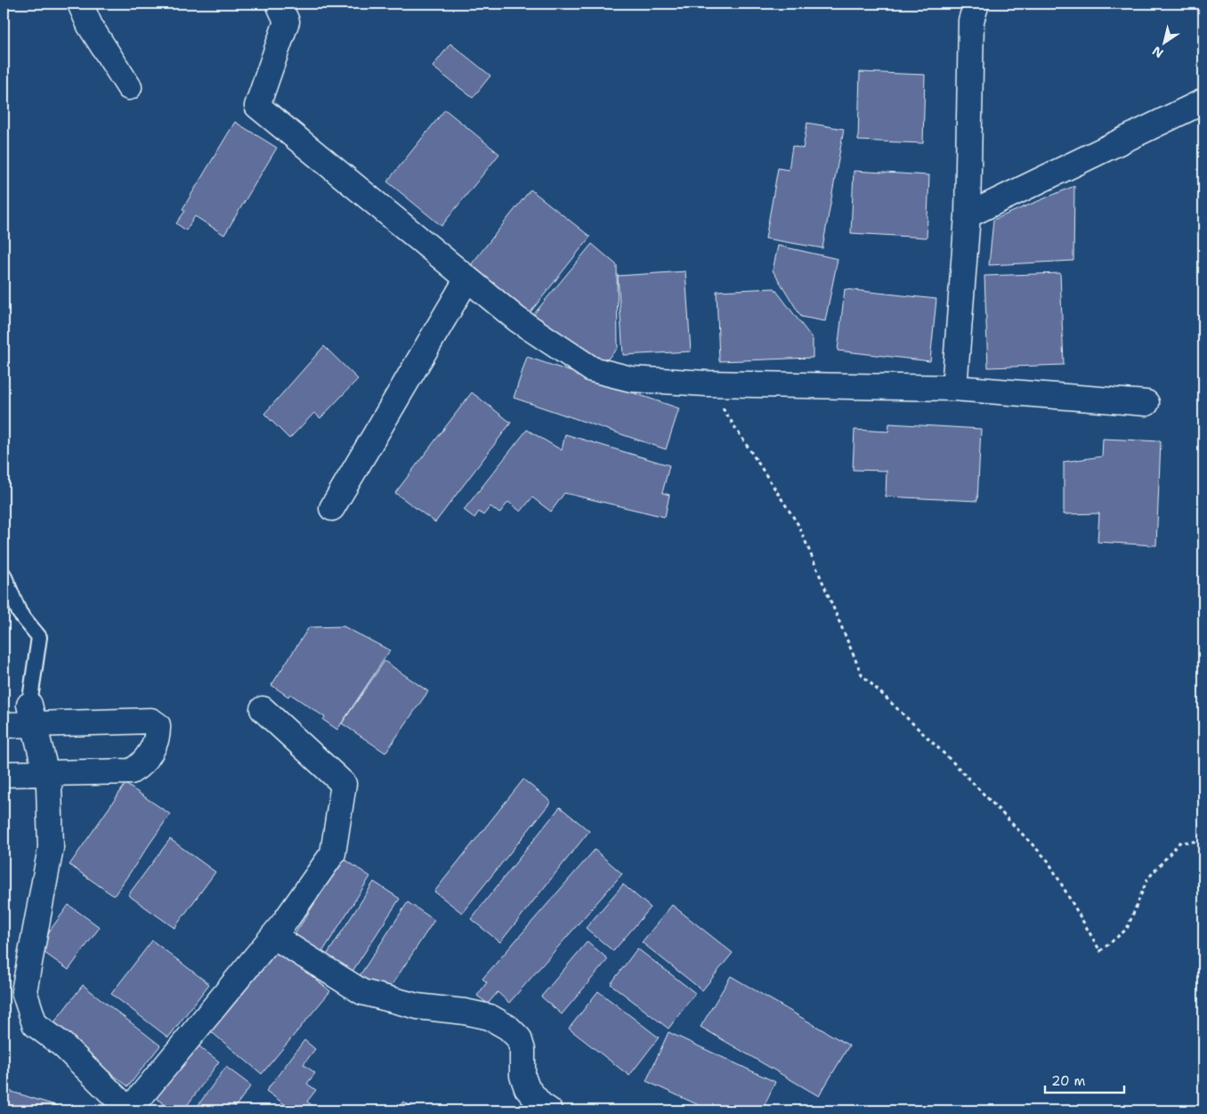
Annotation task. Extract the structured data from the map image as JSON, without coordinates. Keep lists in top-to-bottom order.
{
  "scale_bar": "20 m",
  "north": "bottom left"
}
